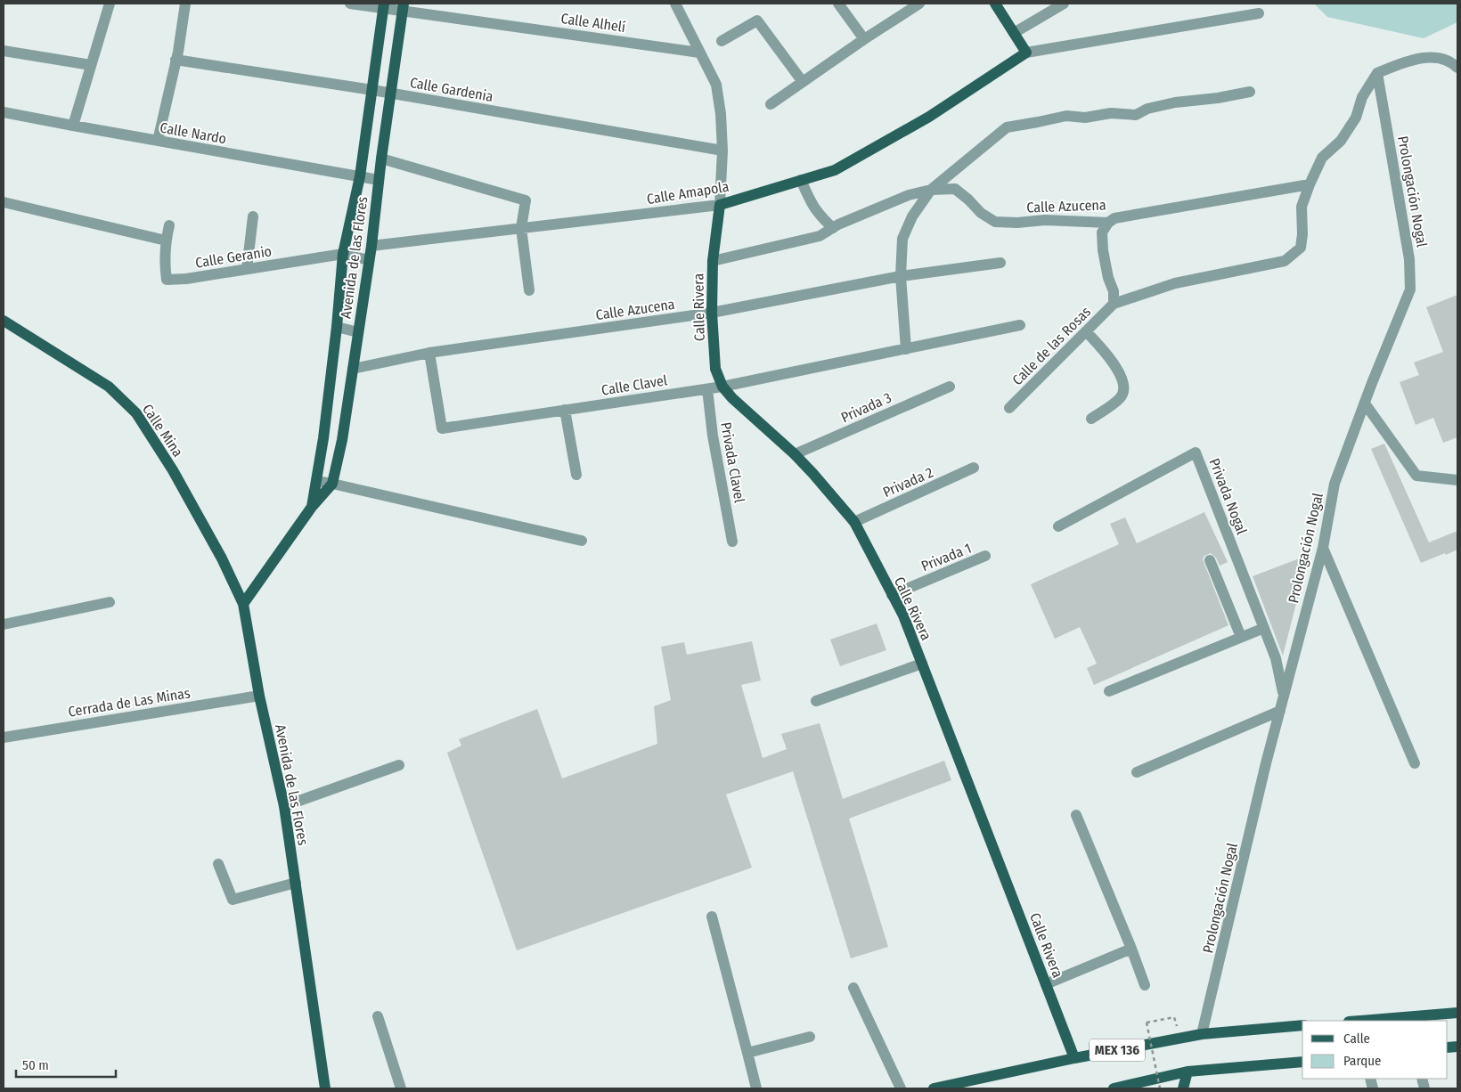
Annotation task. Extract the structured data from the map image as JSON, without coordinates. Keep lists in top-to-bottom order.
{
  "streets": {
    "main road": [
      "Calle Amapola",
      "Avenida de las Flores",
      "Calle Rivera",
      "Calle Mina",
      "MEX 136"
    ],
    "street": [
      "Calle Alhelí",
      "Calle Gardenia",
      "Calle Nardo",
      "Prolongación Nogal",
      "Calle Azucena",
      "Calle Geranio",
      "Calle de las Rosas",
      "Calle Clavel",
      "Privada 3",
      "Privada Clavel",
      "Privada 2",
      "Privada Nogal",
      "Privada 1",
      "Cerrada de Las Minas"
    ]
  },
  "crossings": [
    ["Calle Alhelí", "Avenida de las Flores"],
    ["Calle Gardenia", "Avenida de las Flores"],
    ["Calle Nardo", "Avenida de las Flores"],
    ["Prolongación Nogal", "Privada Nogal"],
    ["Prolongación Nogal", "MEX 136"],
    ["Calle Amapola", "Avenida de las Flores"],
    ["Calle Amapola", "Calle Rivera"],
    ["Calle Azucena", "Avenida de las Flores"],
    ["Calle Azucena", "Calle Rivera"],
    ["Calle Azucena", "Calle Clavel"],
    ["Calle Geranio", "Avenida de las Flores"],
    ["Avenida de las Flores", "Calle Mina"],
    ["Avenida de las Flores", "Cerrada de Las Minas"],
    ["Calle Rivera", "Calle Clavel"],
    ["Calle Rivera", "Privada 3"],
    ["Calle Rivera", "Privada 2"],
    ["Calle Rivera", "Privada 1"],
    ["Calle Rivera", "MEX 136"],
    ["Calle Clavel", "Privada Clavel"]
  ],
  "legend": ["Calle", "Parque"],
  "scale_bar": "50 m"
}
